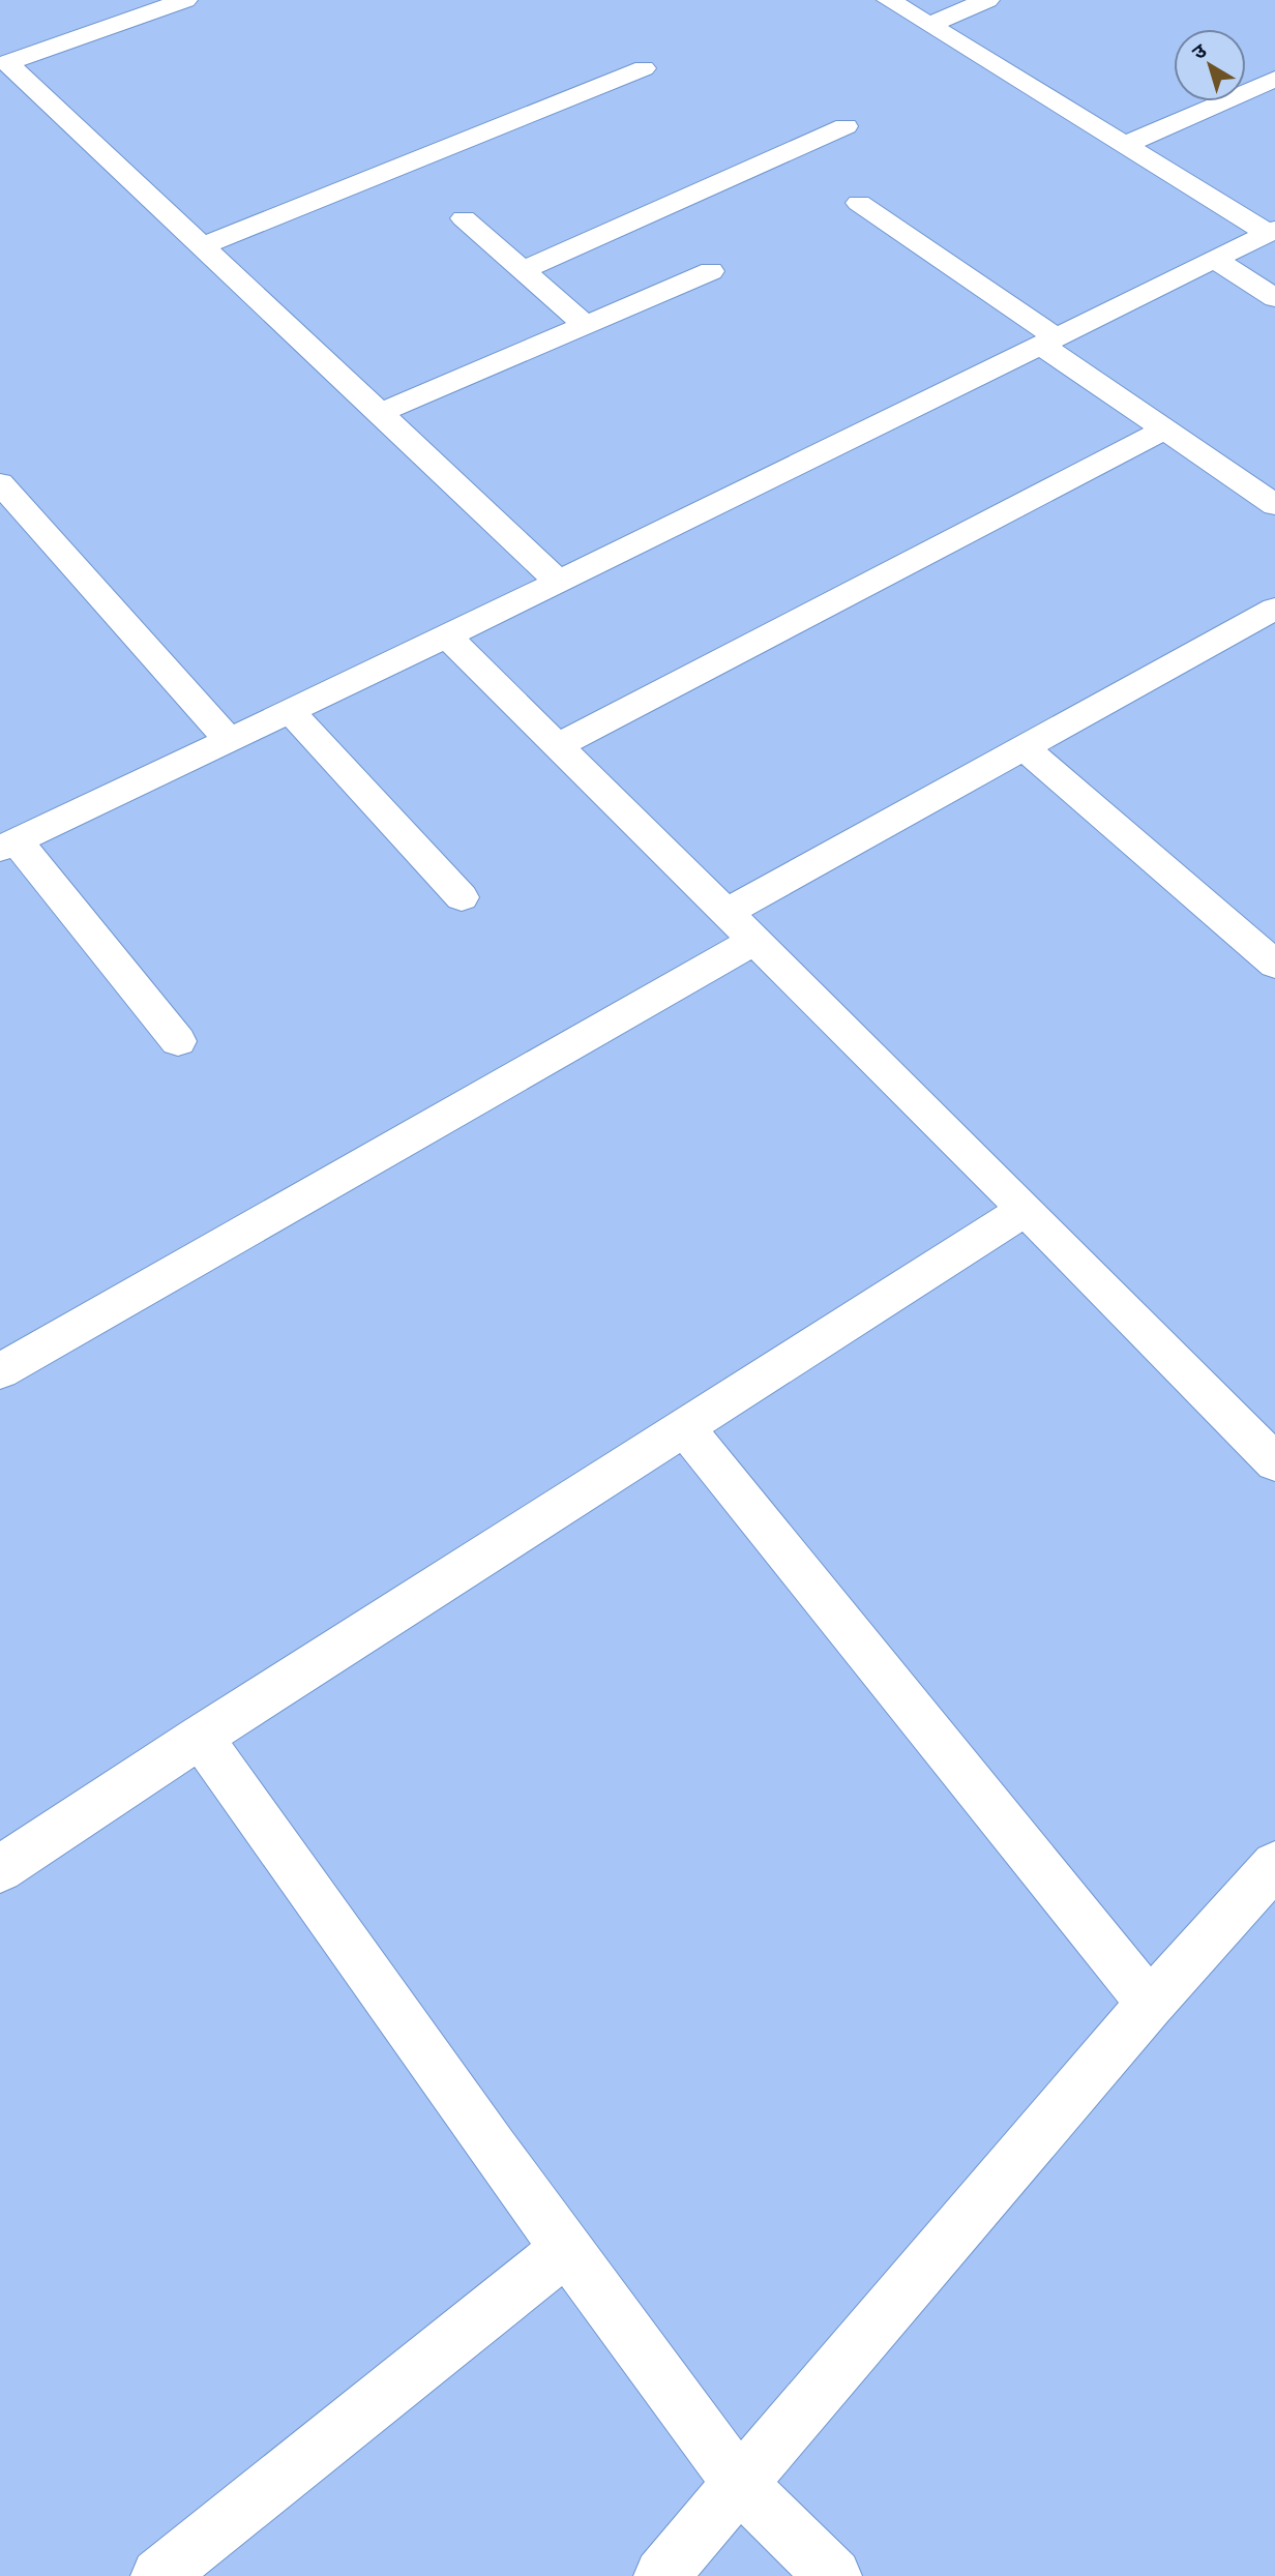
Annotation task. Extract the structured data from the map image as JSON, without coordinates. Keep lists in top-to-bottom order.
{
  "north": "top left"
}
